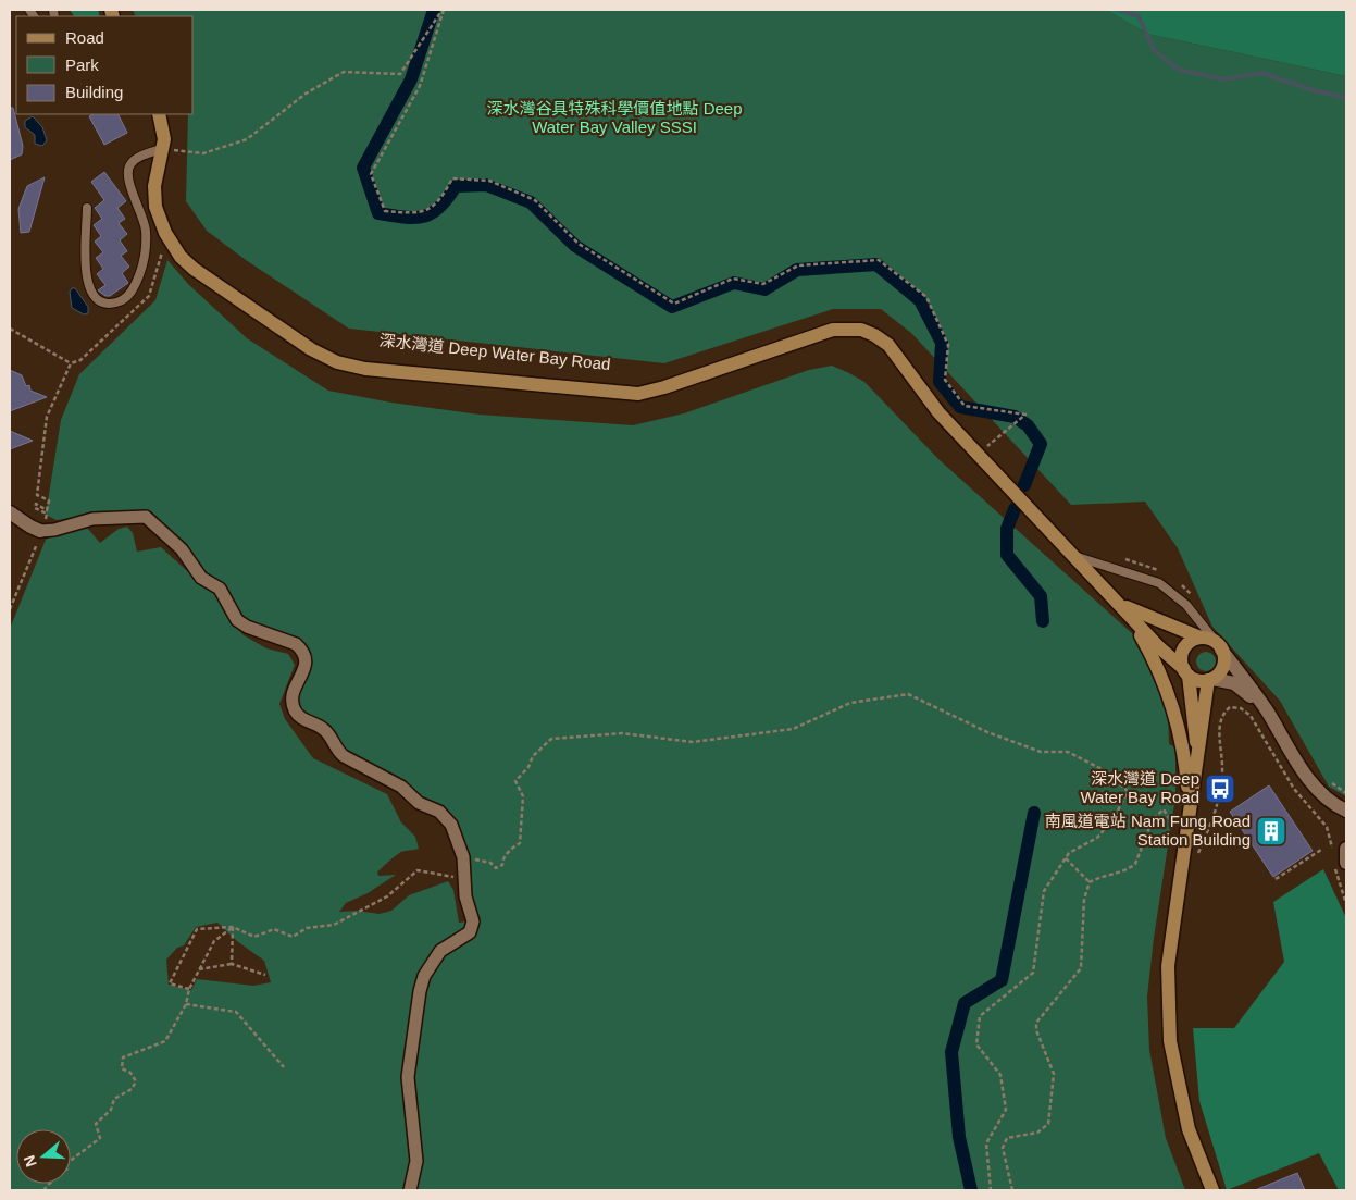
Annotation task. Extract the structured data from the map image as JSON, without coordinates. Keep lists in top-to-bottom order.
{
  "streets": {
    "main road": ["深水灣道 Deep Water Bay Road"]
  },
  "parks": ["深水灣谷具特殊科學價值地點 Deep Water Bay Valley SSSI"],
  "places": {
    "bus stop": ["深水灣道 Deep Water Bay Road"],
    "building": ["南風道電站 Nam Fung Road Station Building"]
  },
  "legend": ["Road", "Park", "Building"],
  "north": "left"
}
